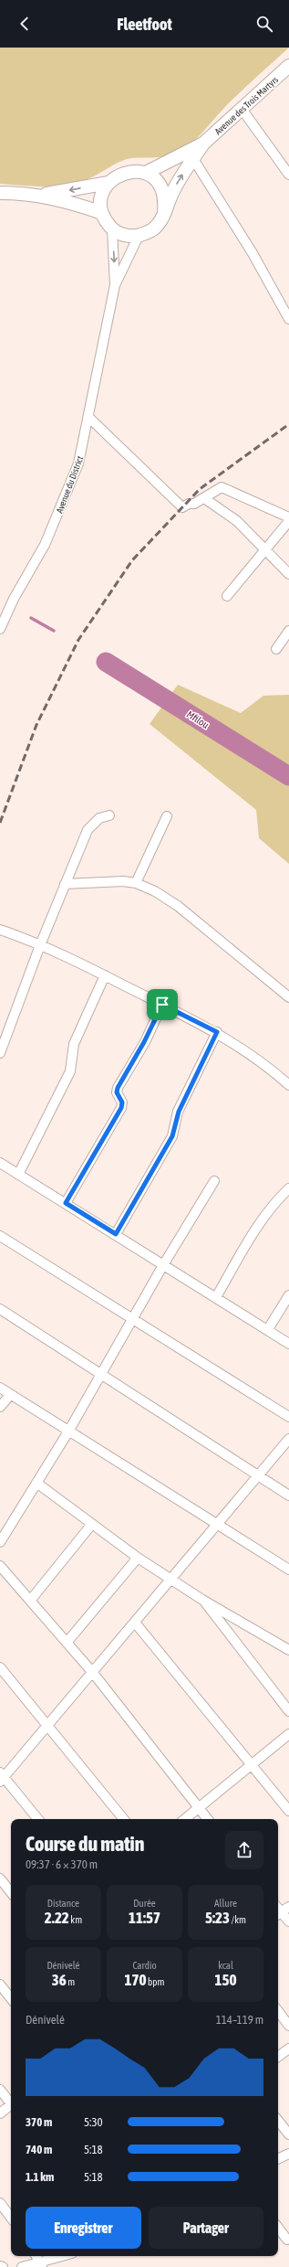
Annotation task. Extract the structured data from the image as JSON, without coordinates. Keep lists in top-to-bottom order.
{
  "streets": {
    "main road": ["Avenue des Trois Martyrs"],
    "street": ["Avenue du District"]
  },
  "crossings": [
    ["Avenue des Trois Martyrs", "Avenue du District"]
  ],
  "water": ["Mfilou"],
  "page": {
    "header": "Fleetfoot",
    "heading": ["Course du matin", "09:37 · 6 × 370 m"],
    "stats": [
      ["Distance", "2.22 km"],
      ["Durée", "11:57"],
      ["Allure", "5:23 /km"],
      ["Dénivelé", "36 m"],
      ["Cardio", "170 bpm"],
      ["kcal", "150"]
    ],
    "chart": ["Dénivelé", "114–119 m"],
    "list": [
      {
        "name": "370 m",
        "note": "5:30"
      },
      {
        "name": "740 m",
        "note": "5:18"
      },
      {
        "name": "1.1 km",
        "note": "5:18"
      }
    ],
    "buttons": ["Enregistrer", "Partager"]
  }
}
